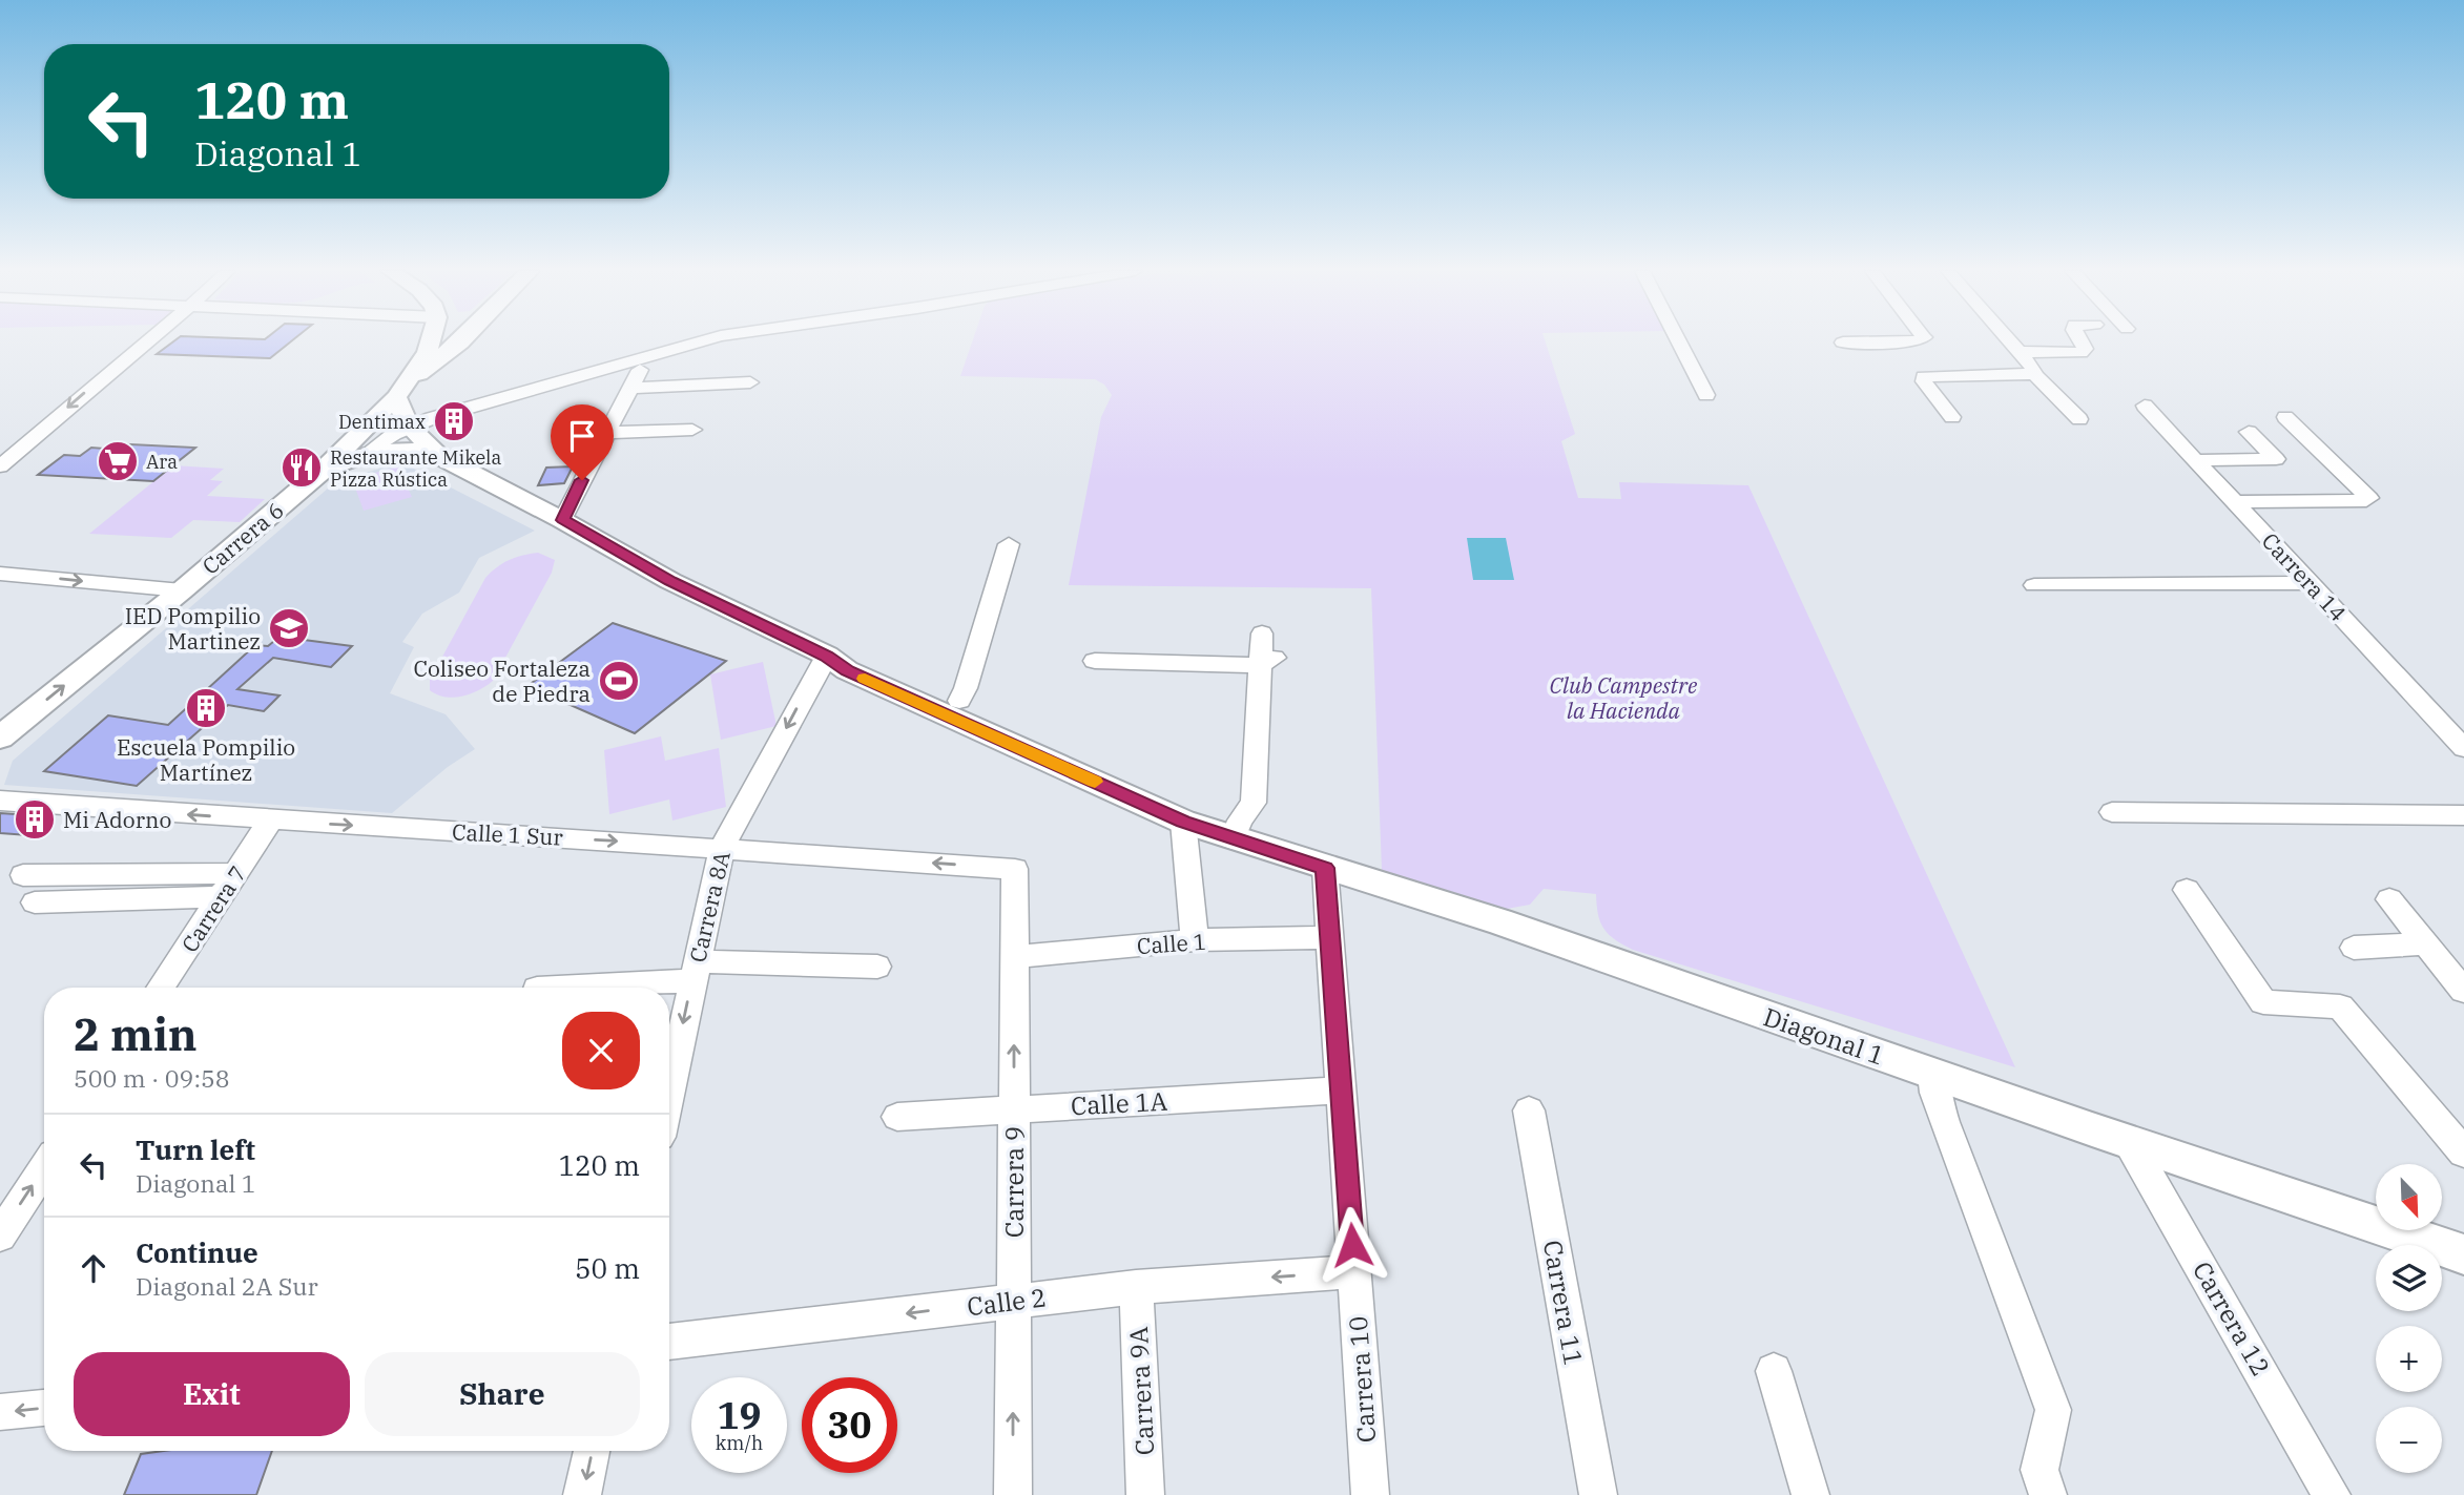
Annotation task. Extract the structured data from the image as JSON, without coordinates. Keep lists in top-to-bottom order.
{
  "streets": {
    "main road": ["Carrera 6", "Diagonal 1"],
    "street": [
      "Carrera 14",
      "Calle 1 Sur",
      "Carrera 8A",
      "Carrera 7",
      "Calle 1",
      "Calle 1A",
      "Carrera 9",
      "Calle 2",
      "Carrera 11",
      "Carrera 12",
      "Carrera 10",
      "Carrera 9A"
    ]
  },
  "crossings": [
    ["Calle 1 Sur", "Carrera 8A"],
    ["Calle 1 Sur", "Carrera 7"],
    ["Calle 1 Sur", "Carrera 9"],
    ["Carrera 8A", "Diagonal 1"],
    ["Calle 1", "Carrera 9"],
    ["Calle 1", "Carrera 10"],
    ["Diagonal 1", "Carrera 12"],
    ["Diagonal 1", "Carrera 10"],
    ["Calle 1A", "Carrera 9"],
    ["Calle 1A", "Carrera 10"],
    ["Carrera 9", "Calle 2"],
    ["Calle 2", "Carrera 10"],
    ["Calle 2", "Carrera 9A"]
  ],
  "one_way": [
    "Carrera 6",
    "Carrera 8A",
    "Carrera 9",
    "Calle 2"
  ],
  "parks": ["Club Campestre la Hacienda"],
  "places": {
    "building": ["Dentimax", "Escuela Pompilio Martínez", "Mi Adorno"],
    "supermarket": ["Ara"],
    "restaurant": ["Restaurante Mikela Pizza Rústica"],
    "school or university": ["IED Pompilio Martinez"],
    "sports": ["Coliseo Fortaleza de Piedra"]
  },
  "north": "bottom right",
  "page": {
    "turn": ["120 m", "Diagonal 1"],
    "heading": ["2 min", "500 m · 09:58"],
    "list": [
      {
        "name": "Turn left",
        "note": "Diagonal 1",
        "value": "120 m"
      },
      {
        "name": "Continue",
        "note": "Diagonal 2A Sur",
        "value": "50 m"
      }
    ],
    "map_buttons": ["+", "−"],
    "buttons": ["Exit", "Share"],
    "speed": "19 km/h",
    "limit": "30"
  }
}
